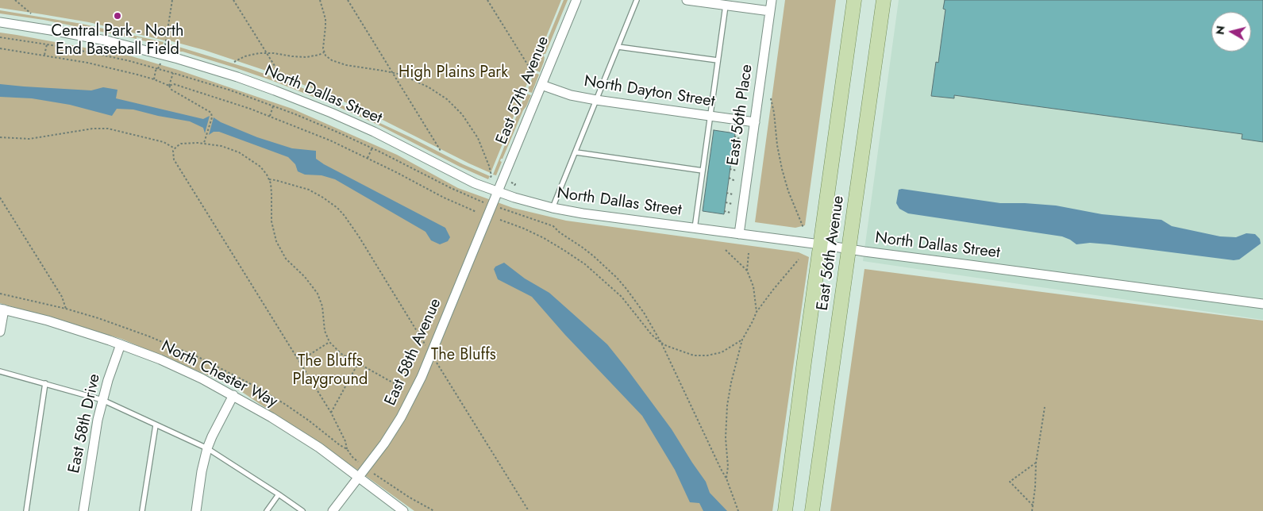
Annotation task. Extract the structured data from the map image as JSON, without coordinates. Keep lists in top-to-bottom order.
{
  "streets": {
    "main road": ["East 56th Avenue"],
    "street": [
      "East 57th Avenue",
      "North Dayton Street",
      "North Dallas Street",
      "East 56th Place",
      "East 58th Avenue",
      "North Chester Way",
      "East 58th Drive"
    ]
  },
  "crossings": [
    ["East 57th Avenue", "North Dayton Street"],
    ["East 57th Avenue", "North Dallas Street"],
    ["East 57th Avenue", "East 58th Avenue"],
    ["North Dayton Street", "East 56th Place"],
    ["North Dallas Street", "East 56th Place"],
    ["North Dallas Street", "East 56th Avenue"],
    ["North Dallas Street", "East 58th Avenue"],
    ["East 58th Avenue", "North Chester Way"],
    ["North Chester Way", "East 58th Drive"]
  ],
  "parks": ["High Plains Park", "The Bluffs", "The Bluffs Playground"],
  "places": ["Central Park - North End Baseball Field"],
  "north": "left"
}
